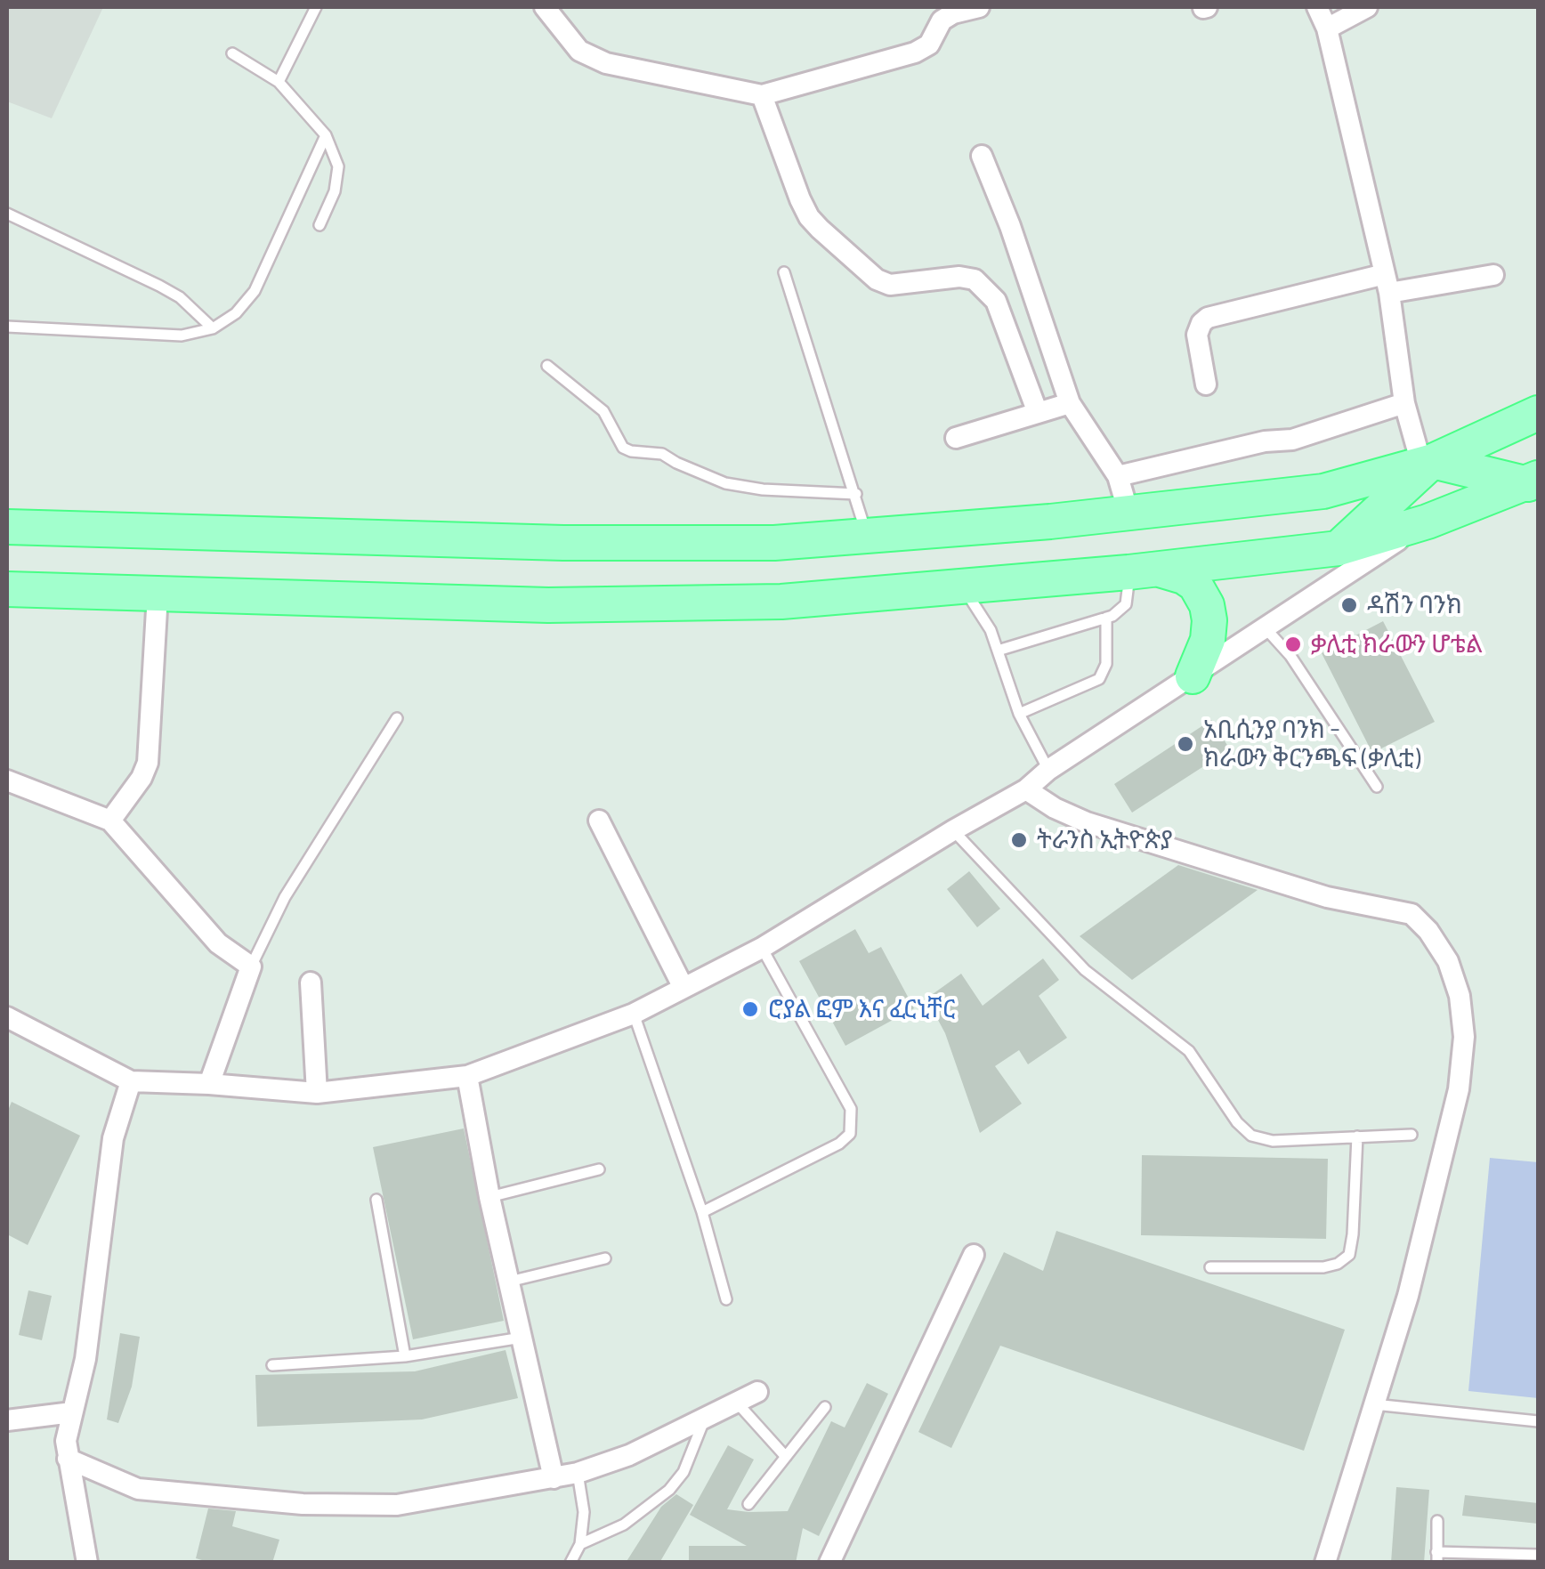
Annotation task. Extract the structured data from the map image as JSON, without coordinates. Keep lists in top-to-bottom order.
{
  "places": [
    "ዳሽን ባንክ",
    "ቃሊቲ ክራውን ሆቴል",
    "አቢሲንያ ባንክ - ክራውን ቅርንጫፍ (ቃሊቲ)",
    "ትራንስ ኢትዮጵያ",
    "ሮያል ፎም እና ፈርኒቸር"
  ]
}
